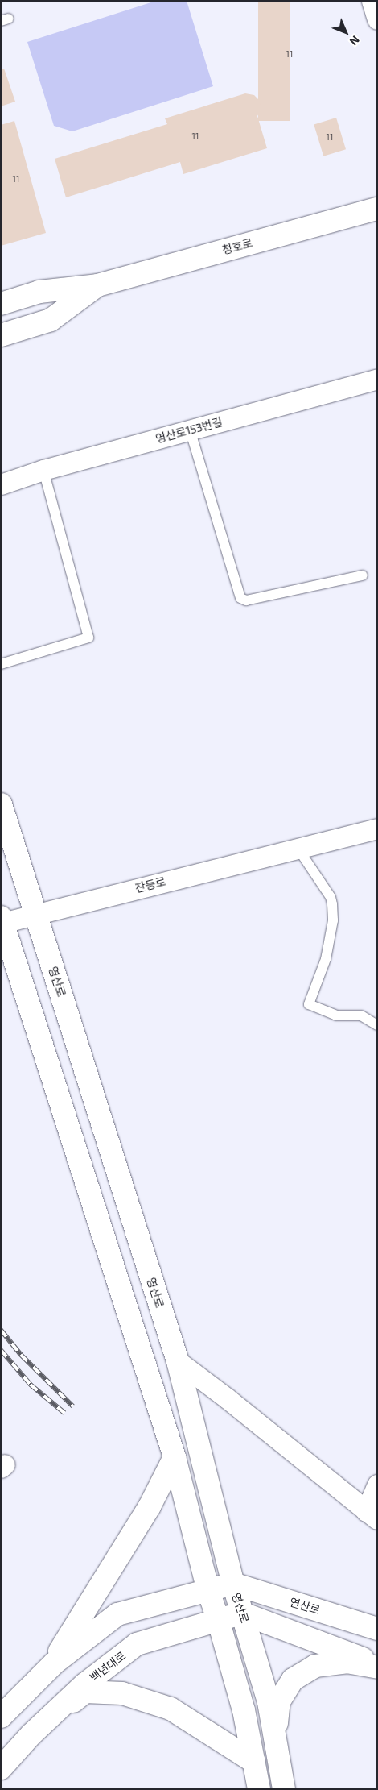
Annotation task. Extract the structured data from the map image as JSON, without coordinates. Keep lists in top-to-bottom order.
{
  "streets": {
    "street": [
      "청호로",
      "영산로153번길",
      "잔등로",
      "영산로",
      "연산로",
      "백년대로"
    ]
  },
  "crossings": [
    ["잔등로", "영산로"],
    ["영산로", "연산로"],
    ["영산로", "백년대로"]
  ],
  "house_numbers": [
    "11",
    "11",
    "11",
    "11"
  ],
  "north": "bottom right"
}
